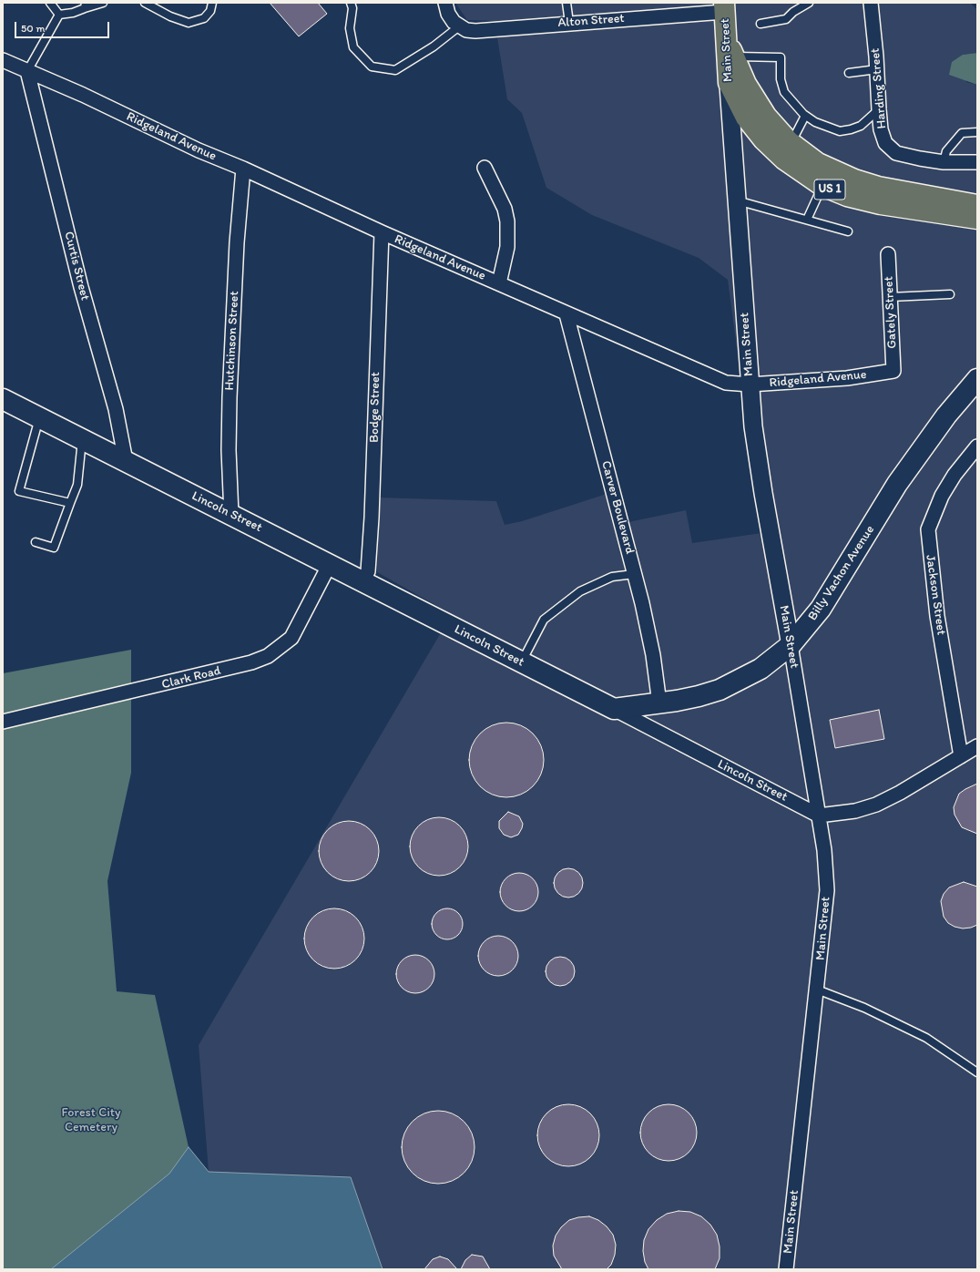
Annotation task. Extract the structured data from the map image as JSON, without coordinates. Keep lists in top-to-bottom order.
{
  "streets": {
    "main road": [
      "Main Street",
      "US 1",
      "Lincoln Street",
      "Billy Vachon Avenue"
    ],
    "street": [
      "Alton Street",
      "Harding Street",
      "Ridgeland Avenue",
      "Curtis Street",
      "Gately Street",
      "Hutchinson Street",
      "Bodge Street",
      "Carver Boulevard",
      "Jackson Street",
      "Clark Road"
    ]
  },
  "crossings": [
    ["Alton Street", "Main Street"],
    ["Alton Street", "US 1"],
    ["Main Street", "Ridgeland Avenue"],
    ["Main Street", "US 1"],
    ["Main Street", "Lincoln Street"],
    ["Main Street", "Billy Vachon Avenue"],
    ["Ridgeland Avenue", "Curtis Street"],
    ["Ridgeland Avenue", "Gately Street"],
    ["Ridgeland Avenue", "Hutchinson Street"],
    ["Ridgeland Avenue", "Bodge Street"],
    ["Ridgeland Avenue", "Carver Boulevard"],
    ["Curtis Street", "Lincoln Street"],
    ["Hutchinson Street", "Lincoln Street"],
    ["Bodge Street", "Lincoln Street"],
    ["Carver Boulevard", "Billy Vachon Avenue"],
    ["Lincoln Street", "Billy Vachon Avenue"],
    ["Lincoln Street", "Clark Road"]
  ],
  "parks": ["Forest City Cemetery"],
  "scale_bar": "50 m"
}
